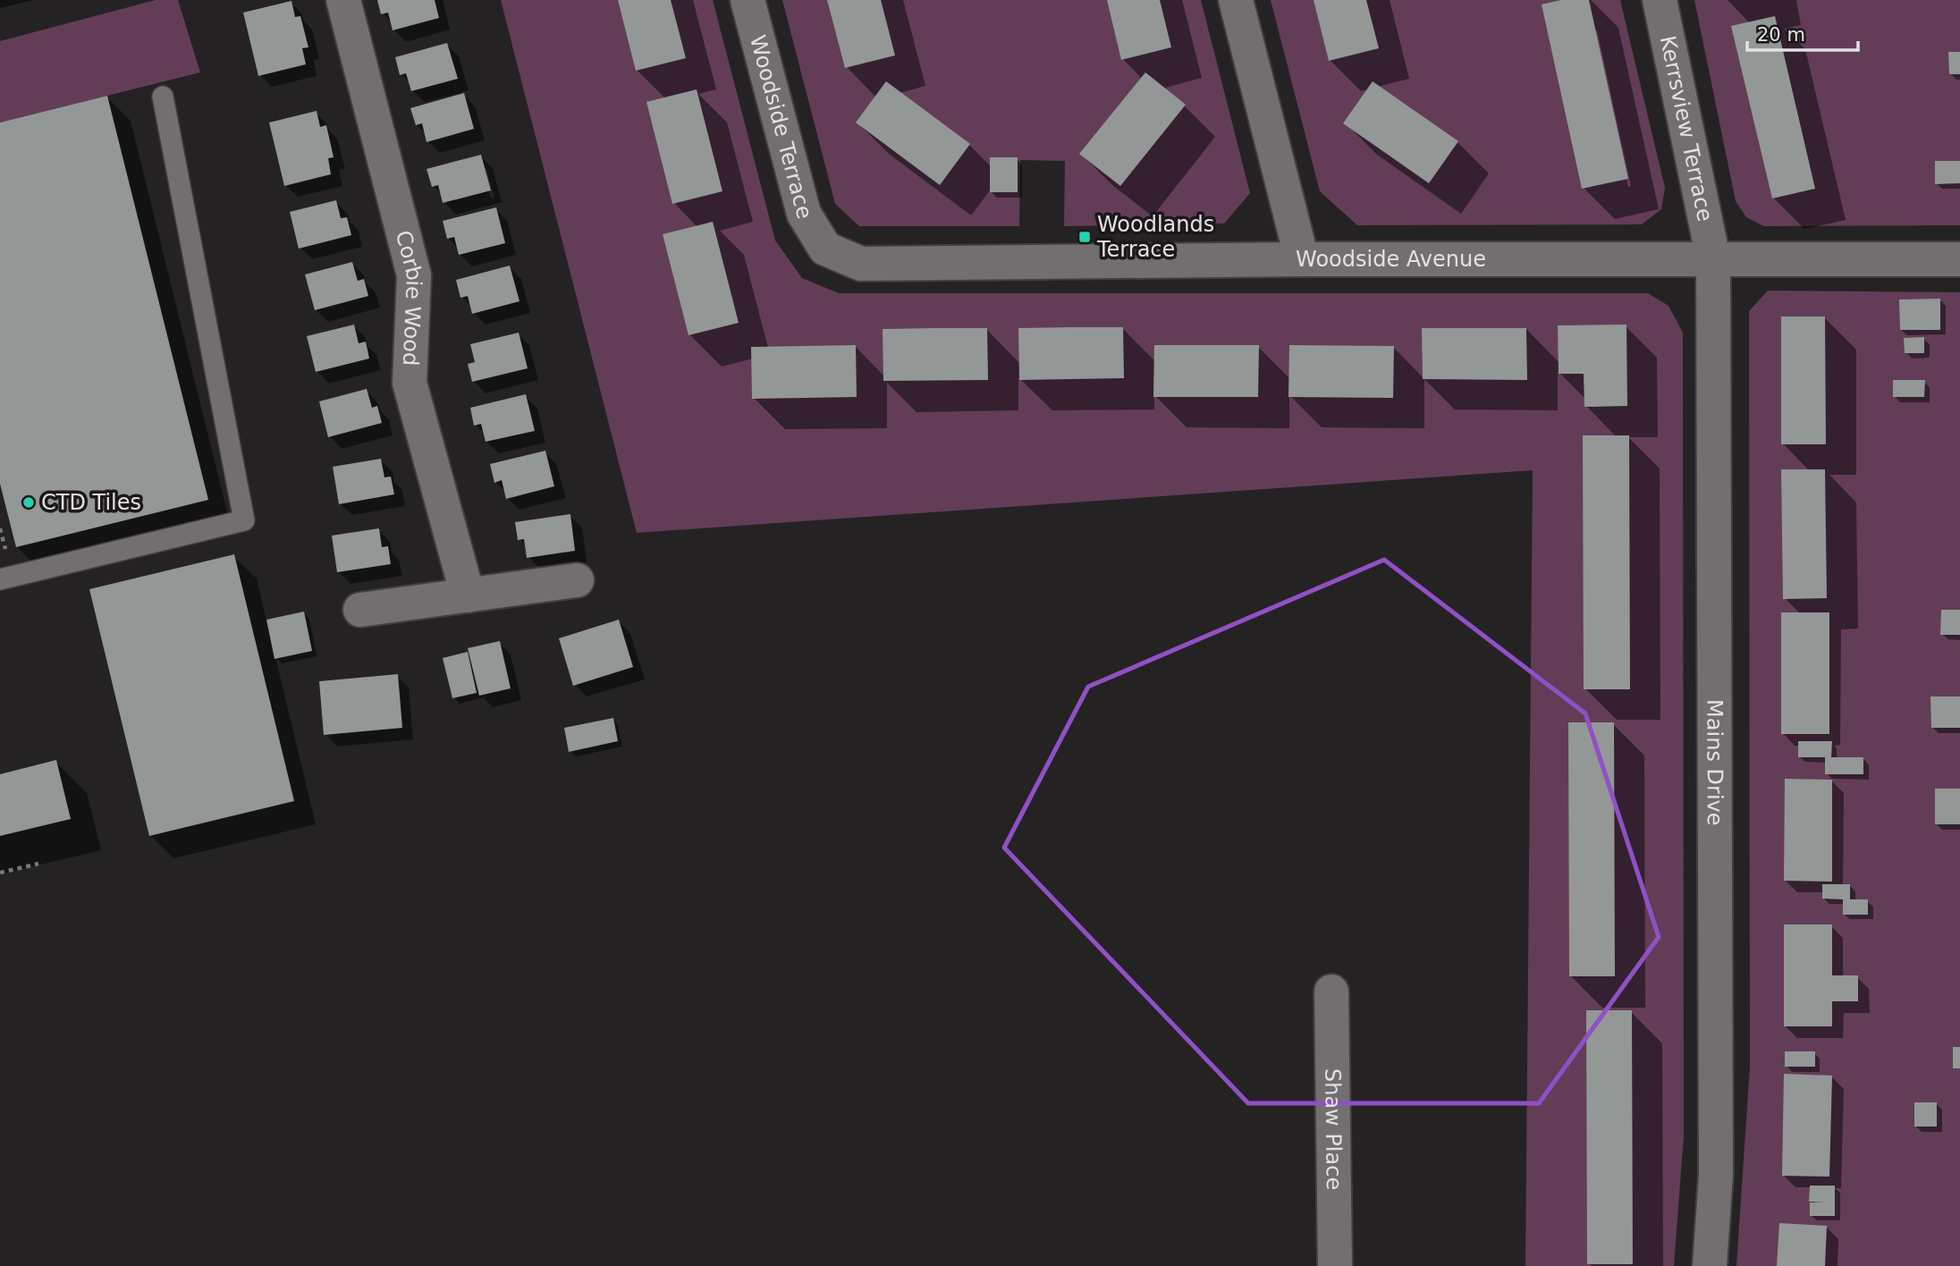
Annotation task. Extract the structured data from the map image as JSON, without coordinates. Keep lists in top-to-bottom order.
{
  "streets": {
    "street": [
      "Woodside Terrace",
      "Kerrsview Terrace",
      "Woodside Avenue",
      "Corbie Wood",
      "Mains Drive",
      "Shaw Place"
    ]
  },
  "crossings": [
    ["Woodside Terrace", "Woodside Avenue"],
    ["Kerrsview Terrace", "Woodside Avenue"],
    ["Kerrsview Terrace", "Mains Drive"],
    ["Woodside Avenue", "Mains Drive"]
  ],
  "places": {
    "transit": ["Woodlands Terrace"],
    "other": ["CTD Tiles"]
  },
  "scale_bar": "20 m"
}
